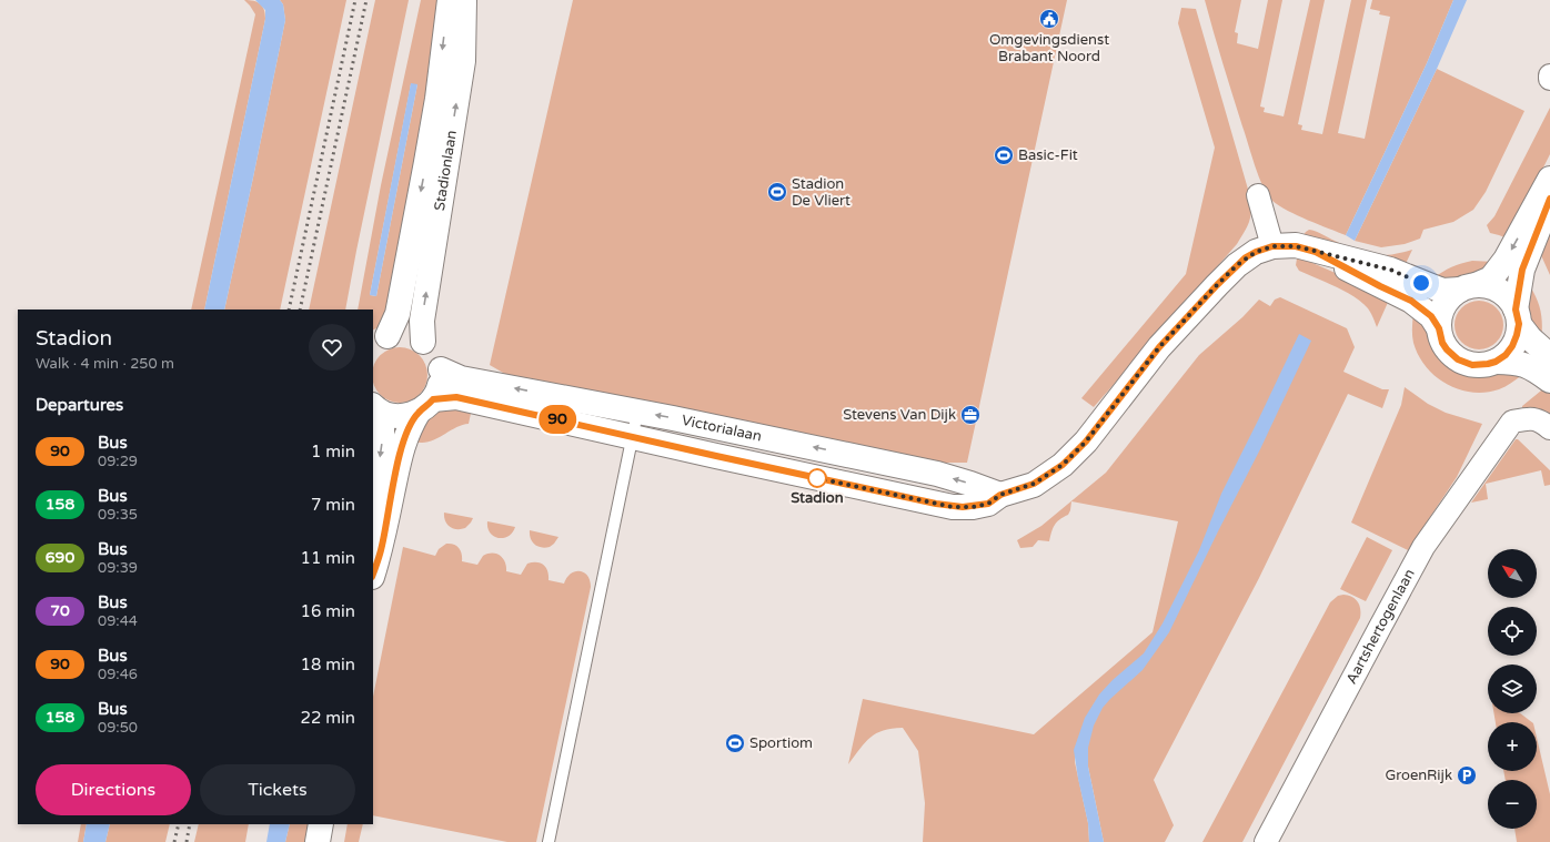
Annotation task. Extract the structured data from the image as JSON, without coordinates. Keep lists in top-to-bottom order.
{
  "streets": {
    "street": ["Stadionlaan", "Victorialaan", "Aartshertogenlaan"]
  },
  "places": {
    "public building": ["Omgevingsdienst Brabant Noord"],
    "sports": ["Basic-Fit", "Stadion De Vliert", "Sportiom"],
    "office": ["Stevens Van Dijk"],
    "other": ["Stadion"],
    "parking": ["GroenRijk"]
  },
  "lines": ["bus line 90"],
  "north": "top left",
  "page": {
    "on_map": "90",
    "heading": [
      ["Stadion", "Walk · 4 min · 250 m"],
      "Departures"
    ],
    "list": [
      {
        "mark": "90",
        "name": "Bus",
        "note": "09:29",
        "value": "1 min"
      },
      {
        "mark": "158",
        "name": "Bus",
        "note": "09:35",
        "value": "7 min"
      },
      {
        "mark": "690",
        "name": "Bus",
        "note": "09:39",
        "value": "11 min"
      },
      {
        "mark": "70",
        "name": "Bus",
        "note": "09:44",
        "value": "16 min"
      },
      {
        "mark": "90",
        "name": "Bus",
        "note": "09:46",
        "value": "18 min"
      },
      {
        "mark": "158",
        "name": "Bus",
        "note": "09:50",
        "value": "22 min"
      }
    ],
    "map_buttons": ["+", "−"],
    "buttons": ["Directions", "Tickets"]
  }
}
